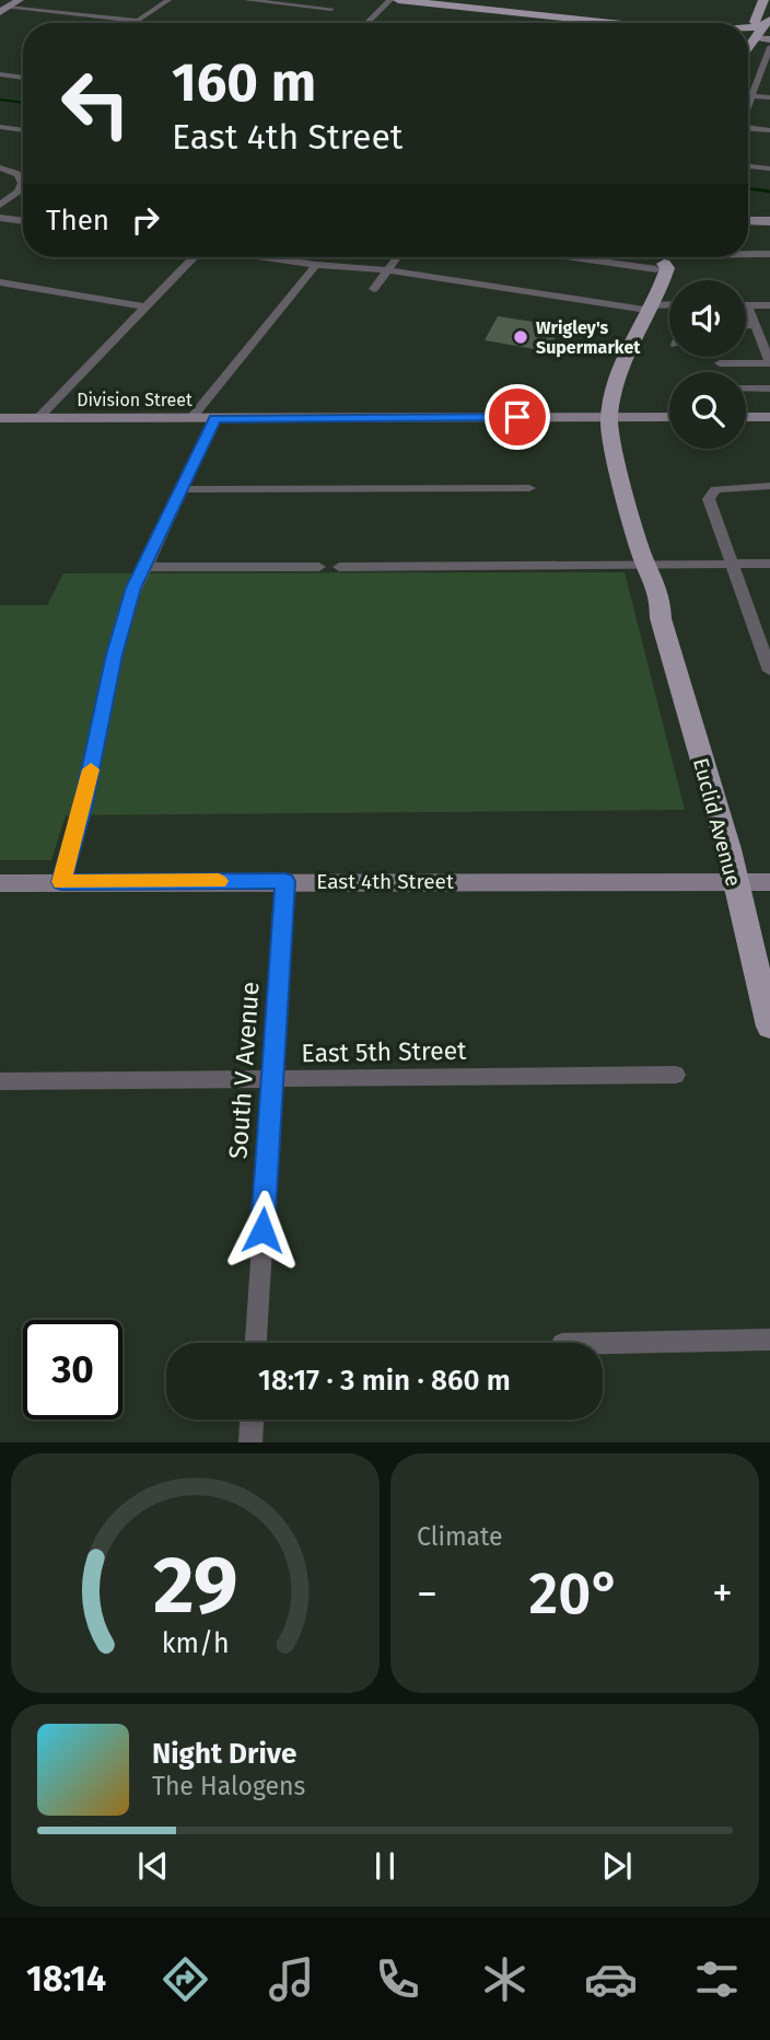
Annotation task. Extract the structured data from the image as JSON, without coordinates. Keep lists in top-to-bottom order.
{
  "streets": {
    "main road": ["Division Street", "Euclid Avenue", "East 4th Street"],
    "street": ["East 5th Street", "South V Avenue"]
  },
  "crossings": [
    ["Division Street", "Euclid Avenue"],
    ["Euclid Avenue", "East 4th Street"],
    ["East 4th Street", "South V Avenue"],
    ["East 5th Street", "South V Avenue"]
  ],
  "places": ["Wrigley's Supermarket"],
  "page": {
    "turn": ["160 m", "East 4th Street"],
    "then": "Then",
    "limit": "30",
    "trip": "18:17 · 3 min · 860 m",
    "tile": "Climate",
    "heat": ["−", "20°", "+"],
    "song": ["Night Drive", "The Halogens"],
    "tabs": "18:14",
    "gauge": ["29", "km/h"]
  }
}
